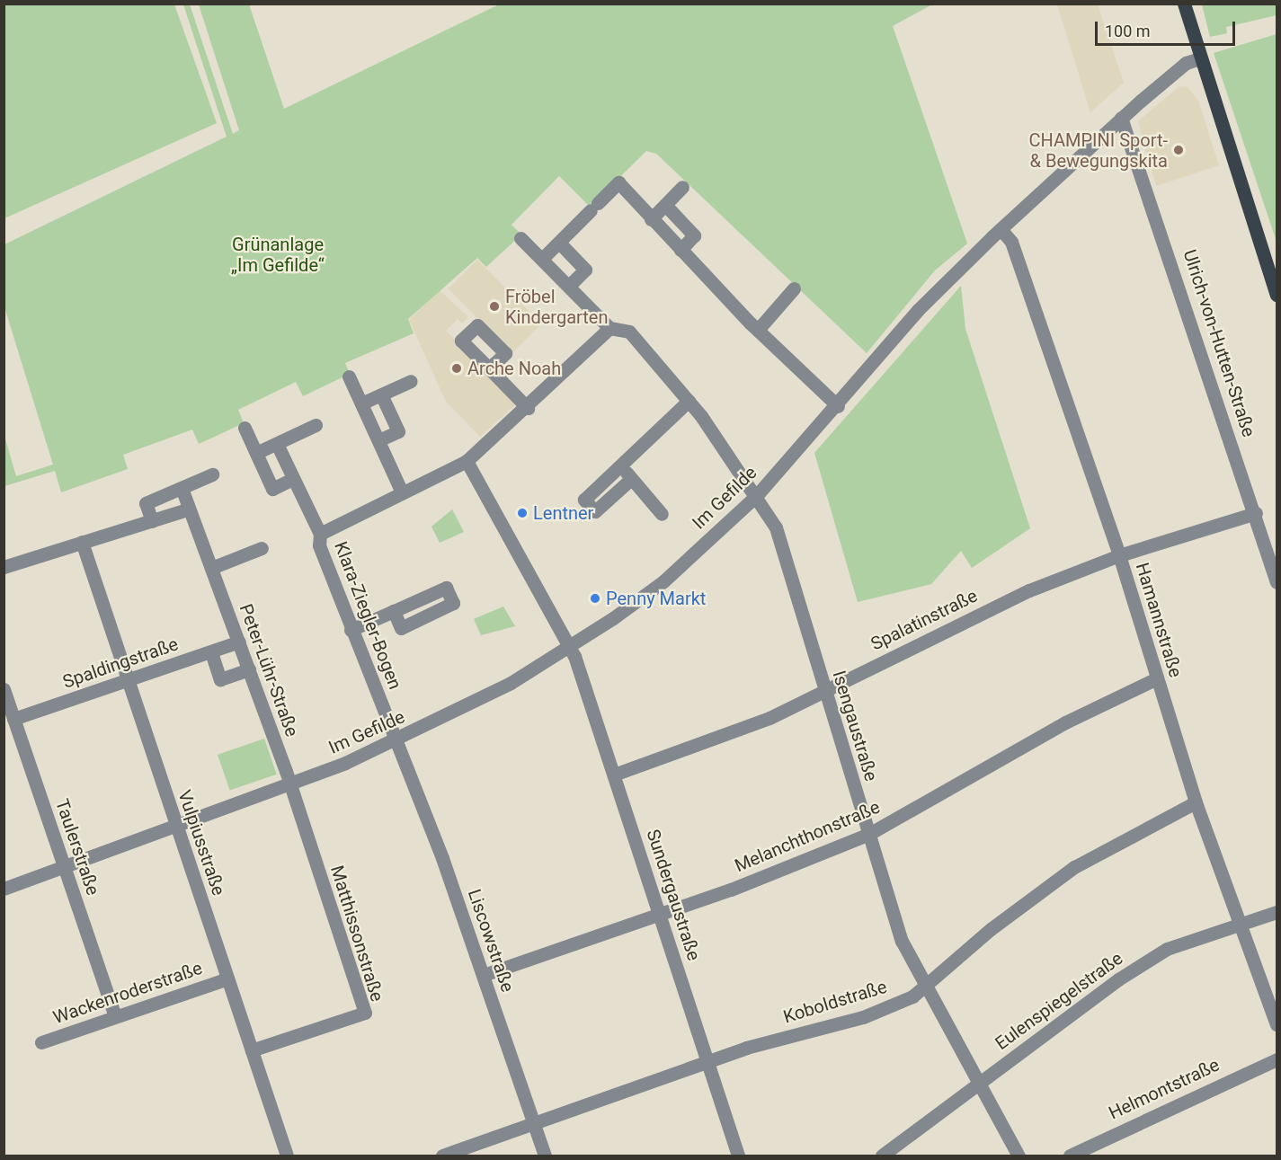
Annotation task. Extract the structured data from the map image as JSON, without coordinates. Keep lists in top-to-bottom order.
{
  "streets": {
    "street": [
      "Ulrich-von-Hutten-Straße",
      "Im Gefilde",
      "Klara-Ziegler-Bogen",
      "Spalatinstraße",
      "Hamannstraße",
      "Spaldingstraße",
      "Peter-Lühr-Straße",
      "Isengaustraße",
      "Melanchthonstraße",
      "Vulpiusstraße",
      "Taulerstraße",
      "Sundergaustraße",
      "Matthissonstraße",
      "Liscowstraße",
      "Wackenroderstraße",
      "Eulenspiegelstraße",
      "Koboldstraße",
      "Helmontstraße"
    ]
  },
  "crossings": [
    ["Ulrich-von-Hutten-Straße", "Im Gefilde"],
    ["Ulrich-von-Hutten-Straße", "Spalatinstraße"],
    ["Im Gefilde", "Klara-Ziegler-Bogen"],
    ["Im Gefilde", "Hamannstraße"],
    ["Im Gefilde", "Peter-Lühr-Straße"],
    ["Im Gefilde", "Isengaustraße"],
    ["Im Gefilde", "Vulpiusstraße"],
    ["Im Gefilde", "Taulerstraße"],
    ["Im Gefilde", "Sundergaustraße"],
    ["Im Gefilde", "Matthissonstraße"],
    ["Im Gefilde", "Liscowstraße"],
    ["Klara-Ziegler-Bogen", "Sundergaustraße"],
    ["Klara-Ziegler-Bogen", "Liscowstraße"],
    ["Spalatinstraße", "Hamannstraße"],
    ["Spalatinstraße", "Isengaustraße"],
    ["Spalatinstraße", "Sundergaustraße"],
    ["Hamannstraße", "Melanchthonstraße"],
    ["Hamannstraße", "Eulenspiegelstraße"],
    ["Hamannstraße", "Koboldstraße"],
    ["Spaldingstraße", "Peter-Lühr-Straße"],
    ["Spaldingstraße", "Vulpiusstraße"],
    ["Spaldingstraße", "Taulerstraße"],
    ["Peter-Lühr-Straße", "Matthissonstraße"],
    ["Isengaustraße", "Melanchthonstraße"],
    ["Isengaustraße", "Eulenspiegelstraße"],
    ["Isengaustraße", "Koboldstraße"],
    ["Melanchthonstraße", "Sundergaustraße"],
    ["Melanchthonstraße", "Liscowstraße"],
    ["Vulpiusstraße", "Matthissonstraße"],
    ["Vulpiusstraße", "Wackenroderstraße"],
    ["Taulerstraße", "Wackenroderstraße"],
    ["Sundergaustraße", "Koboldstraße"],
    ["Liscowstraße", "Koboldstraße"]
  ],
  "parks": ["Grünanlage „Im Gefilde“"],
  "places": [
    "CHAMPINI Sport- & Bewegungskita",
    "Fröbel Kindergarten",
    "Arche Noah",
    "Lentner",
    "Penny Markt"
  ],
  "scale_bar": "100 m"
}
